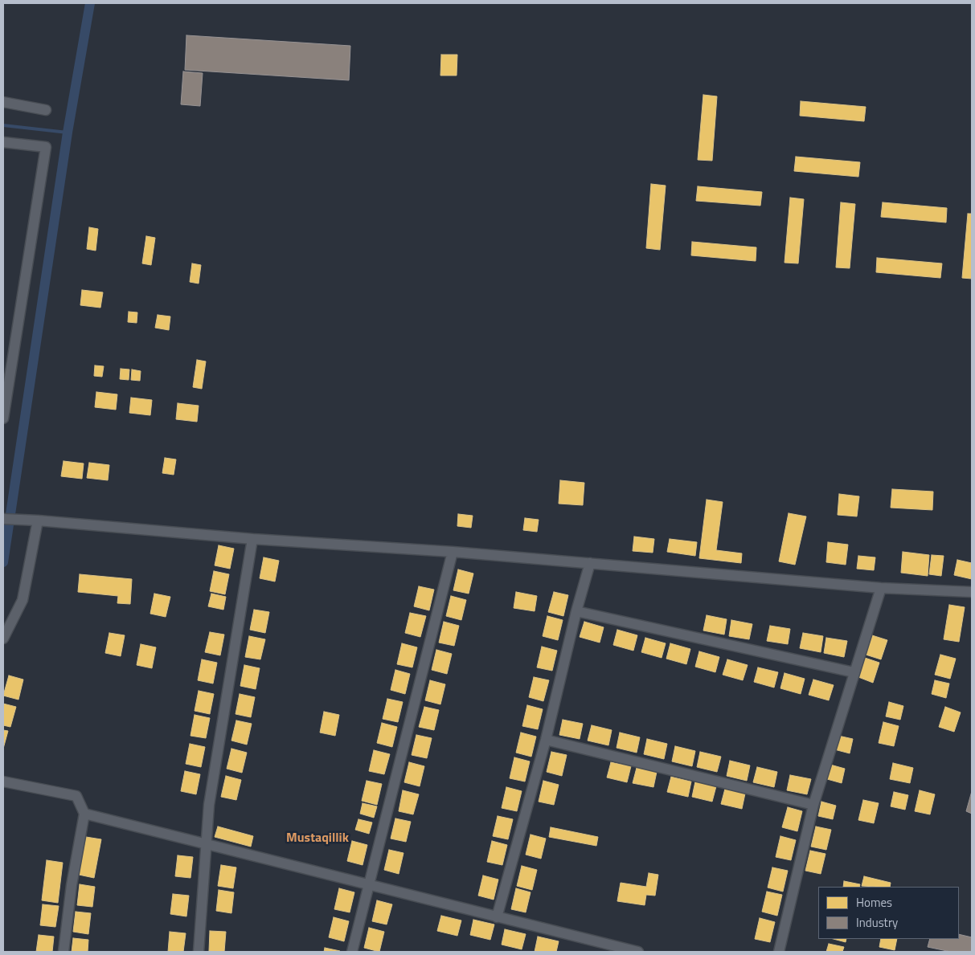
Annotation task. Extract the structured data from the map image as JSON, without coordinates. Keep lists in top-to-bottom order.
{
  "districts": ["Mustaqillik"],
  "legend": ["Homes", "Industry"]
}
